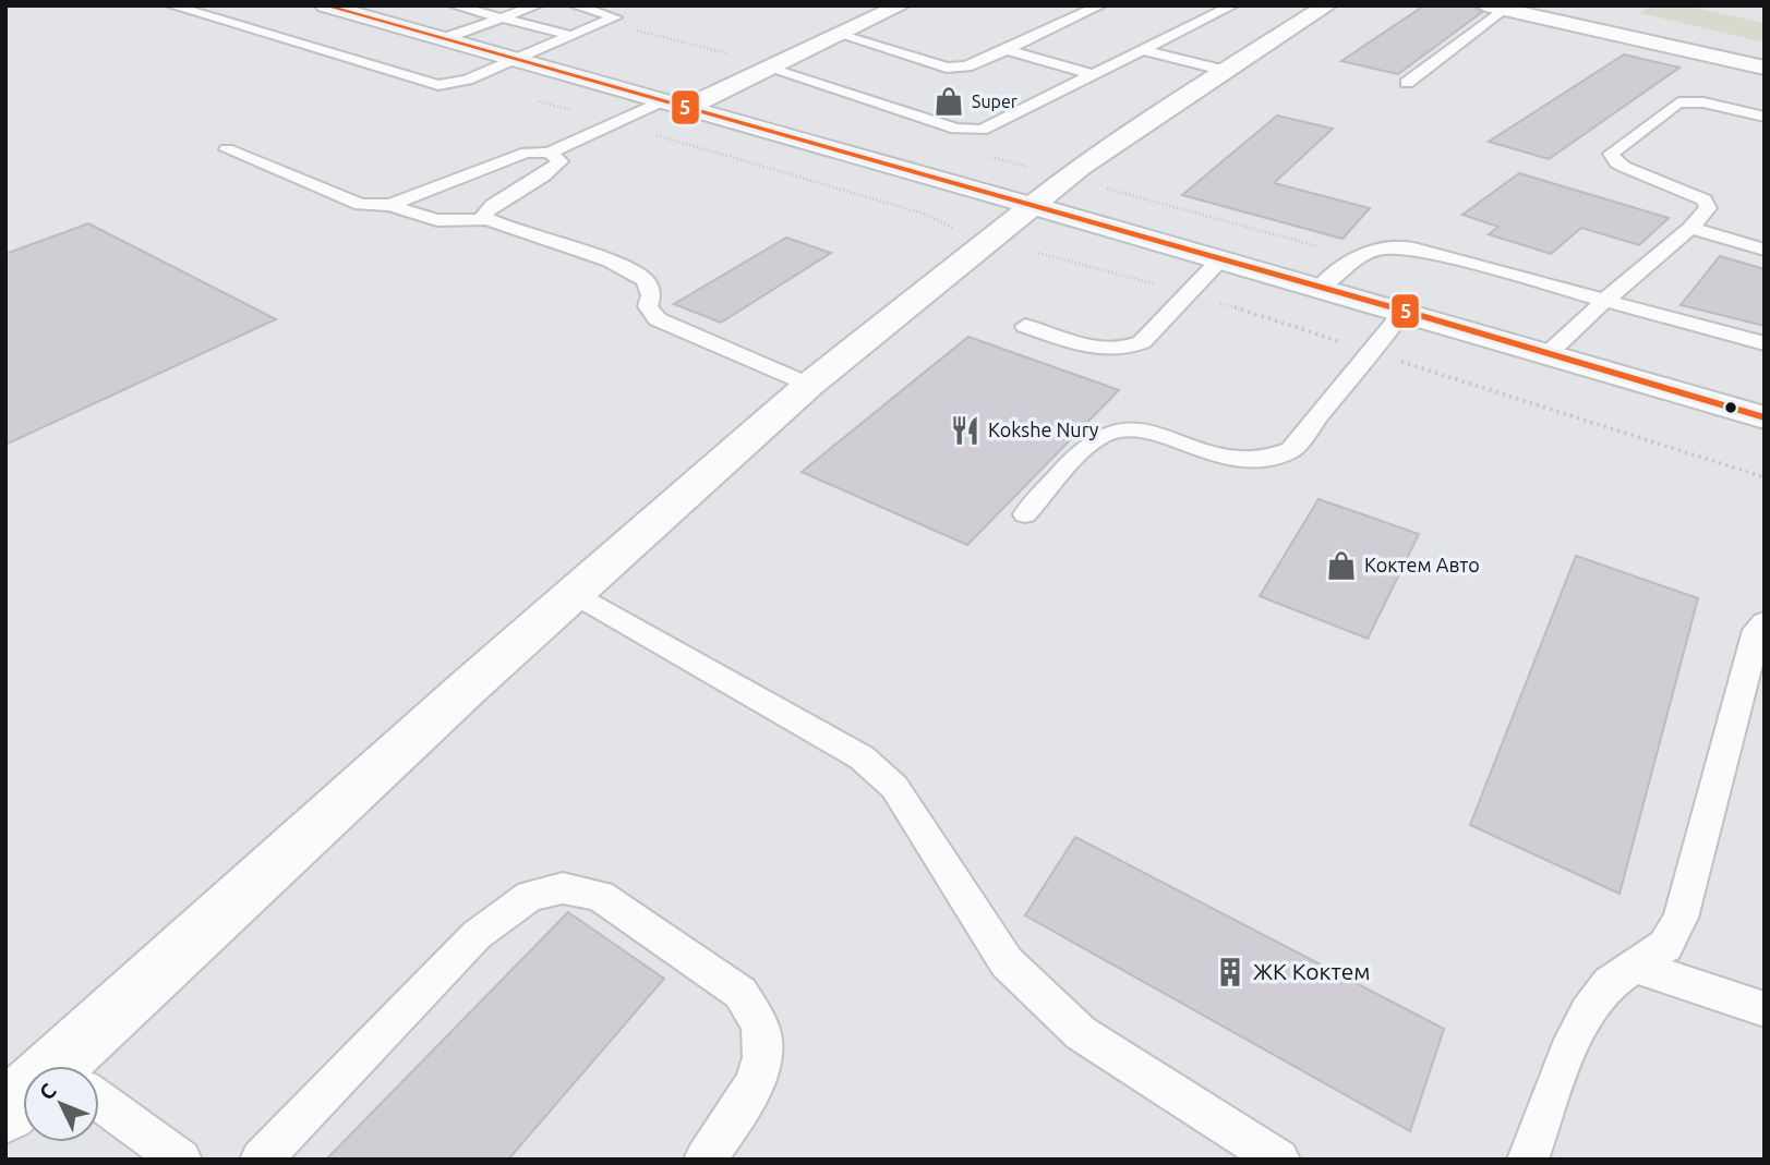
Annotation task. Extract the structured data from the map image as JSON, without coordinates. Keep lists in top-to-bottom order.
{
  "places": {
    "shop": ["Super", "Коктем Авто"],
    "restaurant": ["Kokshe Nury"],
    "building": ["ЖК Коктем"]
  },
  "lines": ["transit line 5"],
  "north": "top left"
}
